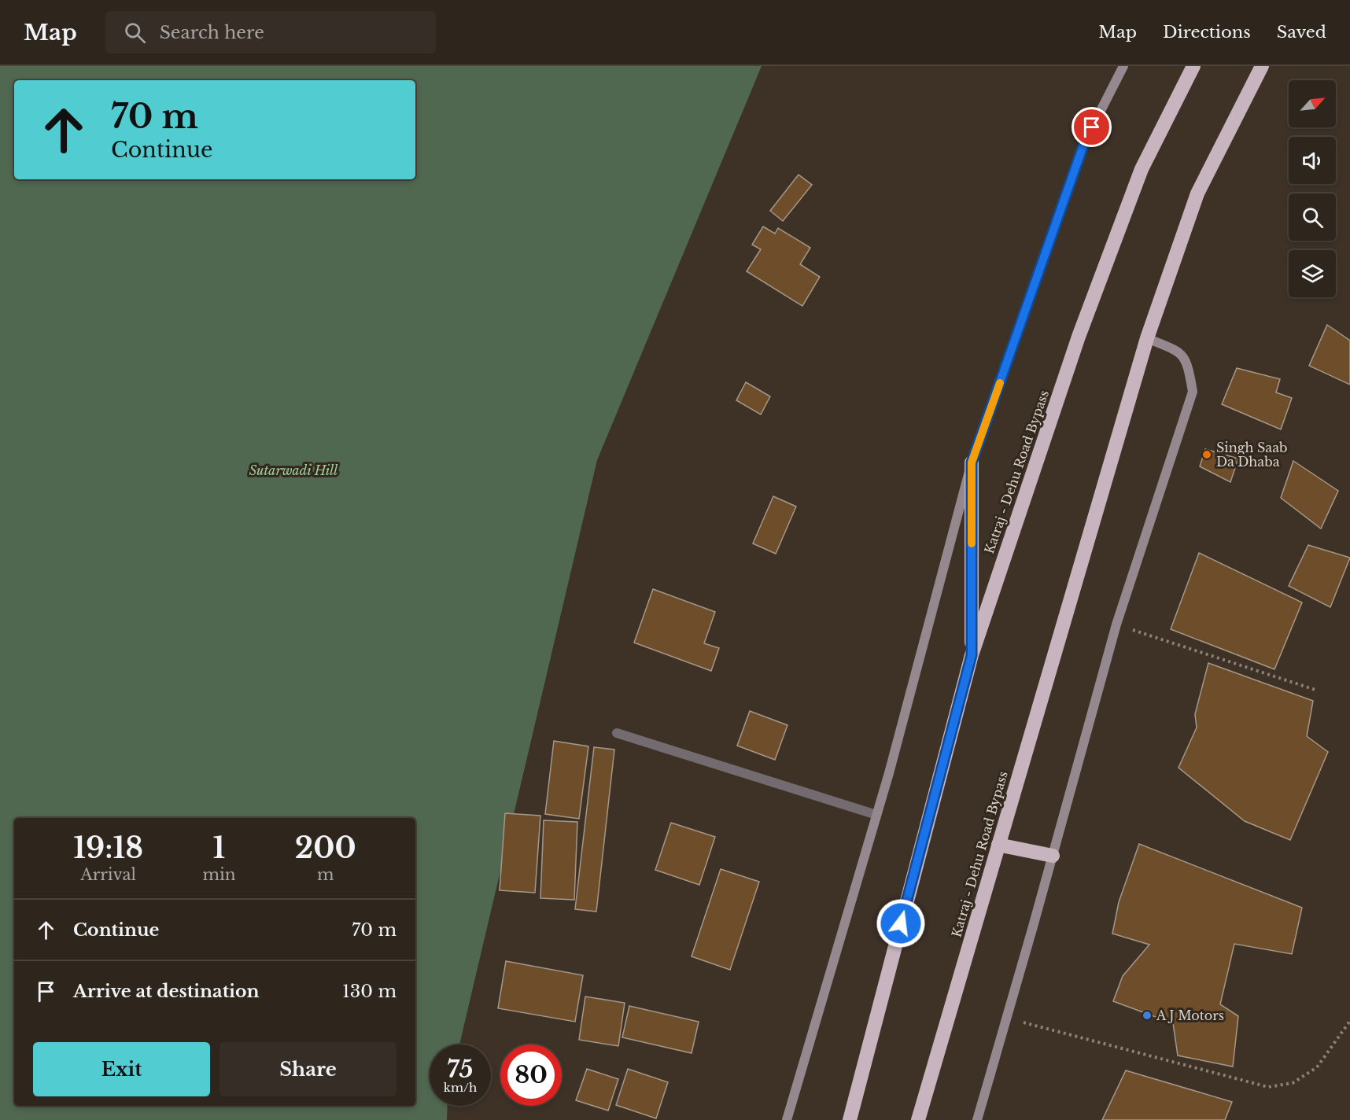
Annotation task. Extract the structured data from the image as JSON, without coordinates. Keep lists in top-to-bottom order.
{
  "streets": {
    "highway": ["Katraj - Dehu Road Bypass"]
  },
  "parks": ["Sutarwadi Hill"],
  "places": ["Singh Saab Da Dhaba", "A J Motors"],
  "north": "top right",
  "page": {
    "header": "Map",
    "search": "Search here",
    "nav": ["Map", "Directions", "Saved"],
    "turn": ["70 m", "Continue"],
    "eta": [
      "19:18",
      "Arrival",
      "1",
      "min",
      "200",
      "m"
    ],
    "list": [
      {
        "name": "Continue",
        "value": "70 m"
      },
      {
        "name": "Arrive at destination",
        "value": "130 m"
      }
    ],
    "buttons": ["Exit", "Share"],
    "speed": "75 km/h",
    "limit": "80"
  }
}
